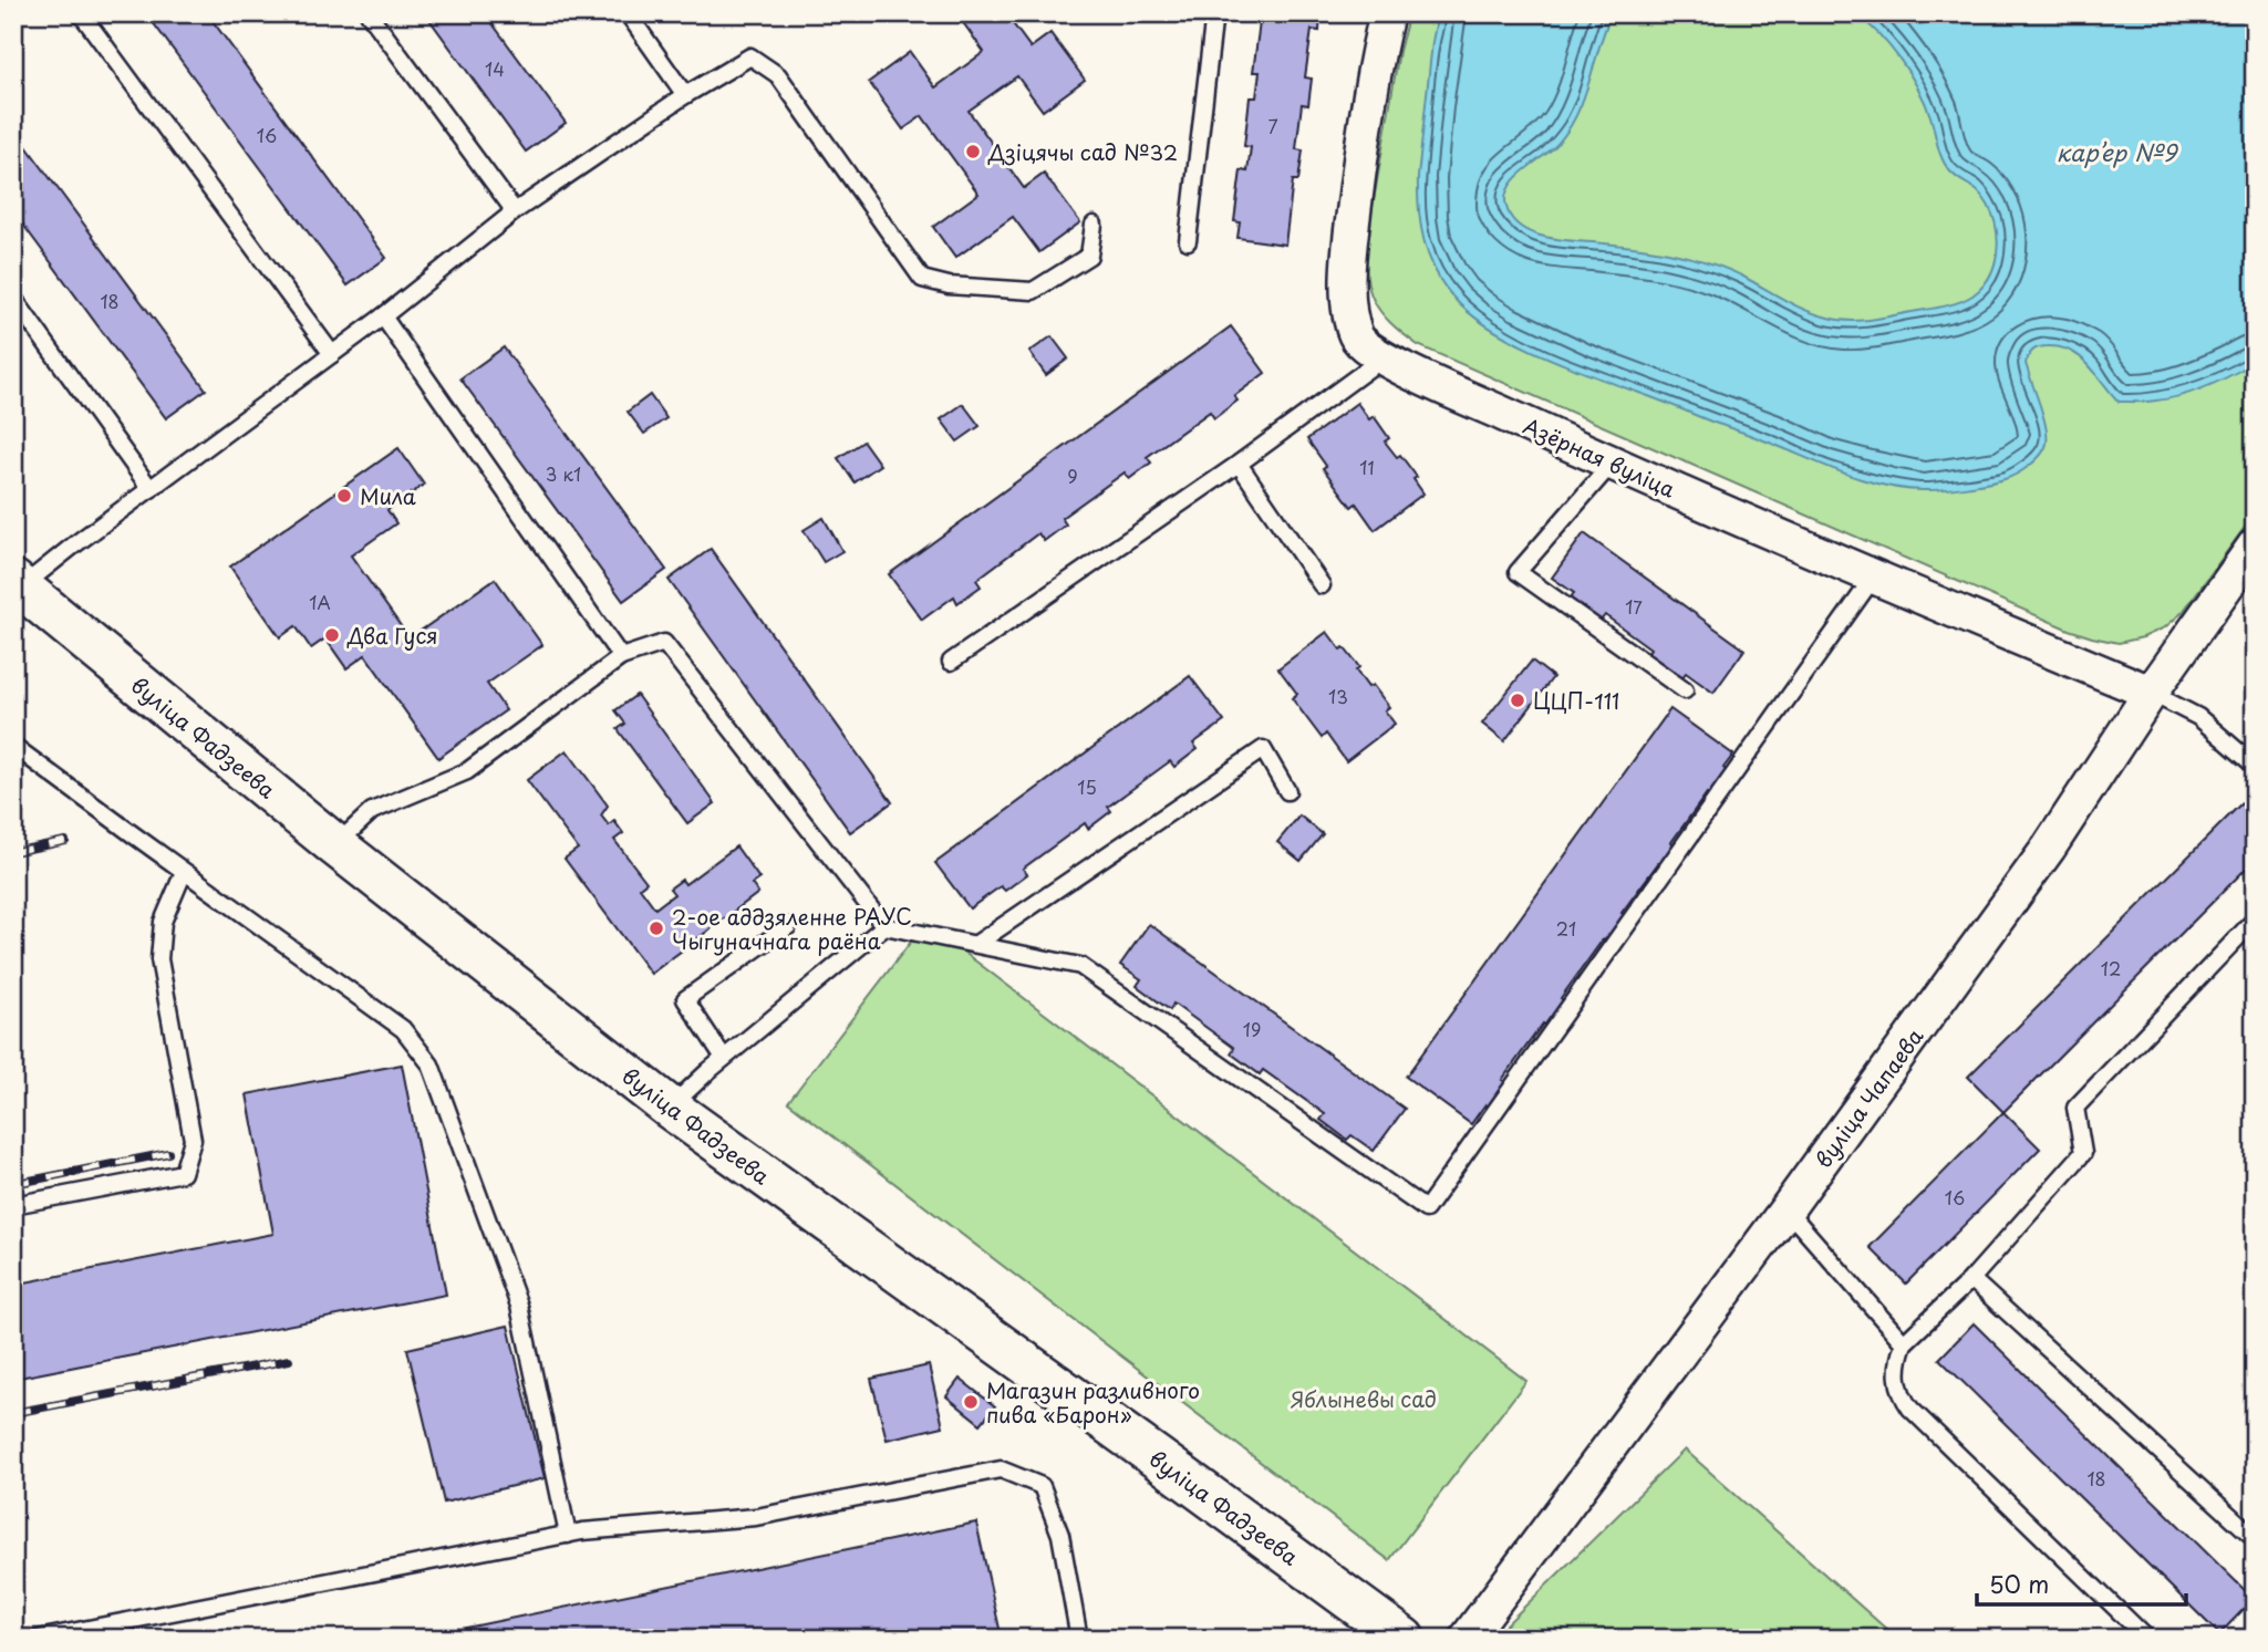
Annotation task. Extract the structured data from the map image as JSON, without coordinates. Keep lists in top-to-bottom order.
{
  "streets": {
    "street": ["Азёрная вуліца", "вуліца Фадзеева", "вуліца Чапаева"]
  },
  "crossings": [
    ["Азёрная вуліца", "вуліца Чапаева"]
  ],
  "water": ["карʼер №9"],
  "parks": ["Яблыневы сад"],
  "places": [
    "Дзіцячы сад №32",
    "Мила",
    "Два Гуся",
    "ЦЦП-111",
    "2-ое аддзяленне РАУС Чыгуначнага раёна",
    "Магазин разливного пива «Барон»"
  ],
  "house_numbers": [
    "14",
    "7",
    "16",
    "18",
    "11",
    "3 к1",
    "9",
    "1А",
    "17",
    "13",
    "15",
    "21",
    "12",
    "19",
    "16",
    "18"
  ],
  "scale_bar": "50 m"
}
